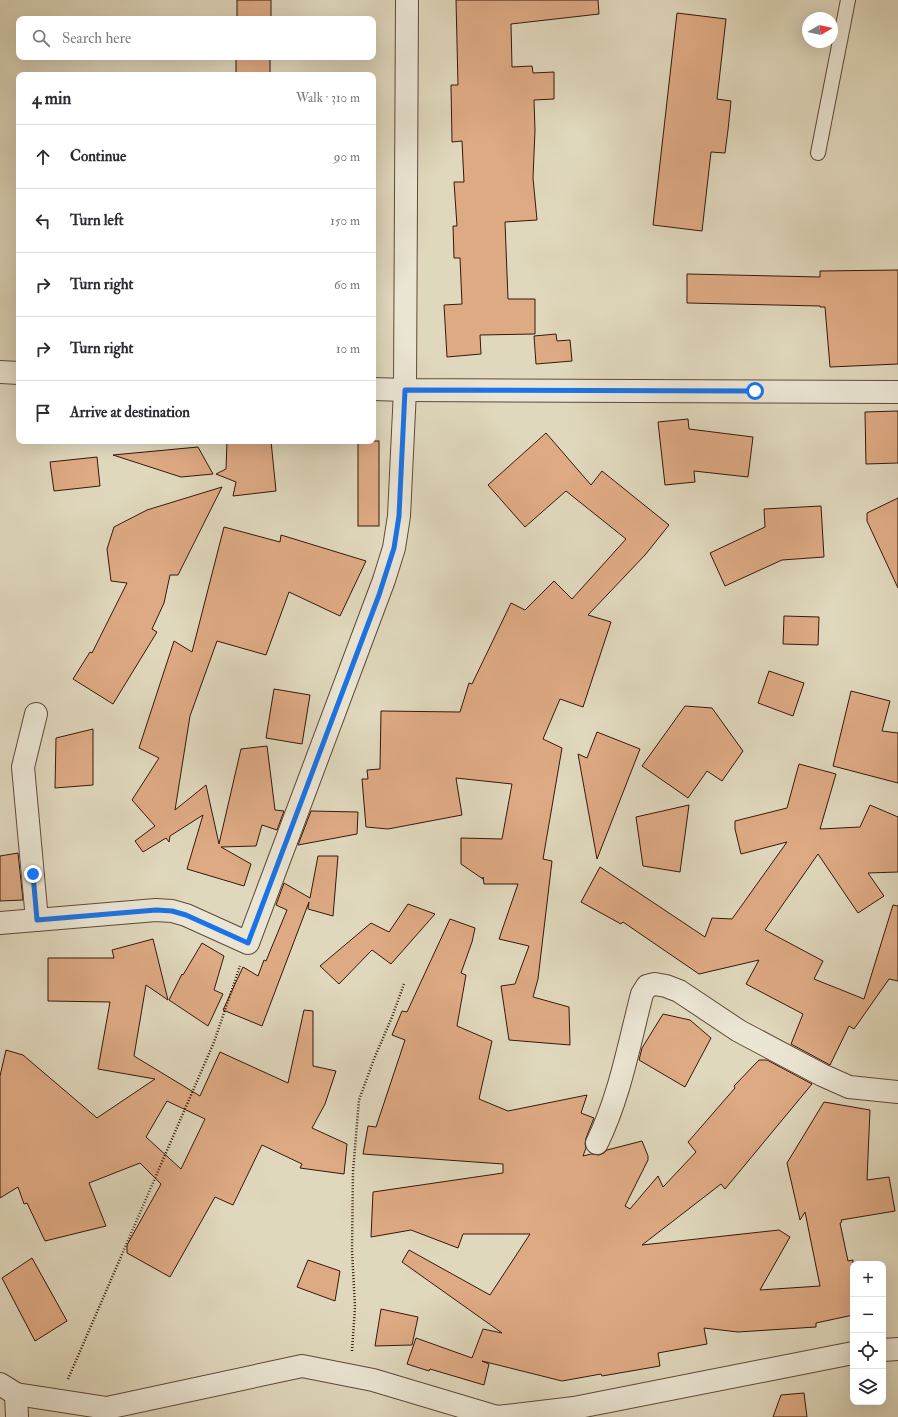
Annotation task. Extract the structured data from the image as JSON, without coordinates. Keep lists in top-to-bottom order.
{
  "north": "right",
  "page": {
    "search": "Search here",
    "heading": ["4 min", "Walk · 310 m"],
    "list": [
      ["Continue", "90 m"],
      ["Turn left", "150 m"],
      ["Turn right", "60 m"],
      ["Turn right", "10 m"],
      "Arrive at destination"
    ],
    "map_buttons": ["+", "−"]
  }
}
